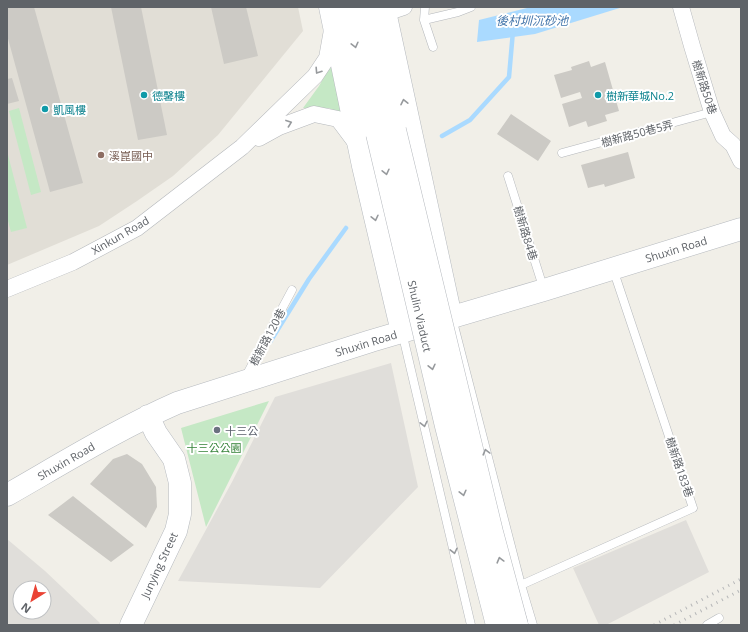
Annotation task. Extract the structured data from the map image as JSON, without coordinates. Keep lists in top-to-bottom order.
{
  "streets": {
    "main road": ["Shuxin Road", "Shulin Viaduct", "Junying Street"],
    "street": ["樹新路50巷", "Xinkun Road"],
    "lane": [
      "樹新路50巷5弄",
      "樹新路84巷",
      "樹新路120巷",
      "樹新路183巷"
    ]
  },
  "crossings": [
    ["樹新路50巷", "樹新路50巷5弄"],
    ["樹新路84巷", "Shuxin Road"],
    ["Shuxin Road", "樹新路120巷"],
    ["Shuxin Road", "樹新路183巷"],
    ["Shuxin Road", "Junying Street"]
  ],
  "water": ["後村圳沉砂池"],
  "parks": ["十三公公園"],
  "places": [
    "德馨樓",
    "樹新華城No.2",
    "凱風樓",
    "溪崑國中",
    "十三公"
  ],
  "north": "bottom left"
}
